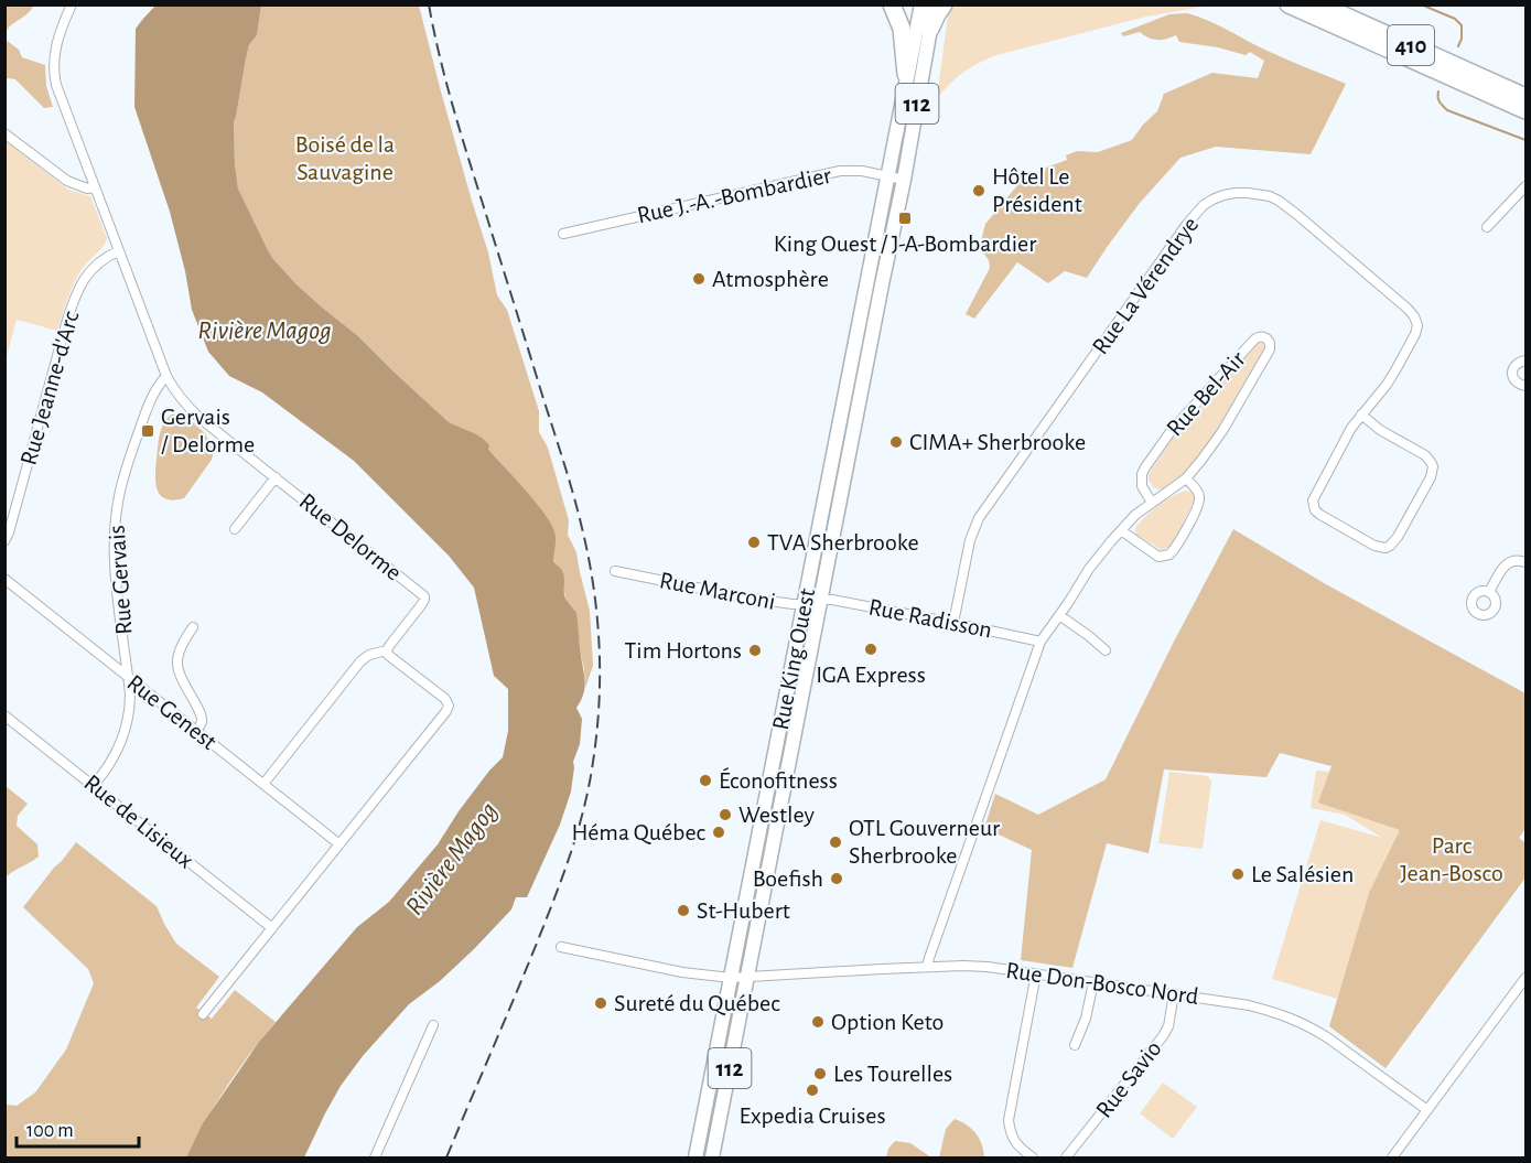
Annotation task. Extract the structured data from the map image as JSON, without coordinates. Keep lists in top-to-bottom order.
{
  "streets": {
    "highway": ["410"],
    "main road": ["112", "Rue King Ouest"],
    "street": [
      "Rue J.-A.-Bombardier",
      "Rue La Vérendrye",
      "Rue Jeanne-d'Arc",
      "Rue Bel-Air",
      "Rue Delorme",
      "Rue Gervais",
      "Rue Marconi",
      "Rue Radisson",
      "Rue Genest",
      "Rue de Lisieux",
      "Rue Don-Bosco Nord",
      "Rue Savio"
    ]
  },
  "crossings": [
    ["Rue J.-A.-Bombardier", "Rue King Ouest"],
    ["Rue La Vérendrye", "Rue Radisson"],
    ["Rue Jeanne-d'Arc", "Rue Delorme"],
    ["Rue Bel-Air", "Rue Radisson"],
    ["Rue Bel-Air", "Rue Don-Bosco Nord"],
    ["Rue Delorme", "Rue Gervais"],
    ["Rue Gervais", "Rue Genest"],
    ["Rue Gervais", "Rue de Lisieux"],
    ["Rue Marconi", "Rue Radisson"],
    ["Rue Marconi", "Rue King Ouest"],
    ["Rue Radisson", "Rue King Ouest"],
    ["Rue King Ouest", "Rue Don-Bosco Nord"],
    ["Rue Don-Bosco Nord", "Rue Savio"]
  ],
  "water": ["Rivière Magog"],
  "parks": ["Boisé de la Sauvagine", "Parc Jean-Bosco"],
  "places": {
    "other": [
      "Hôtel Le Président",
      "Atmosphère",
      "CIMA+ Sherbrooke",
      "TVA Sherbrooke",
      "IGA Express",
      "Tim Hortons",
      "Éconofitness",
      "Westley",
      "Héma Québec",
      "OTL Gouverneur Sherbrooke",
      "Le Salésien",
      "Boefish",
      "St-Hubert",
      "Sureté du Québec",
      "Option Keto",
      "Les Tourelles",
      "Expedia Cruises"
    ],
    "transit": ["King Ouest / J-A-Bombardier", "Gervais / Delorme"]
  },
  "scale_bar": "100 m"
}
